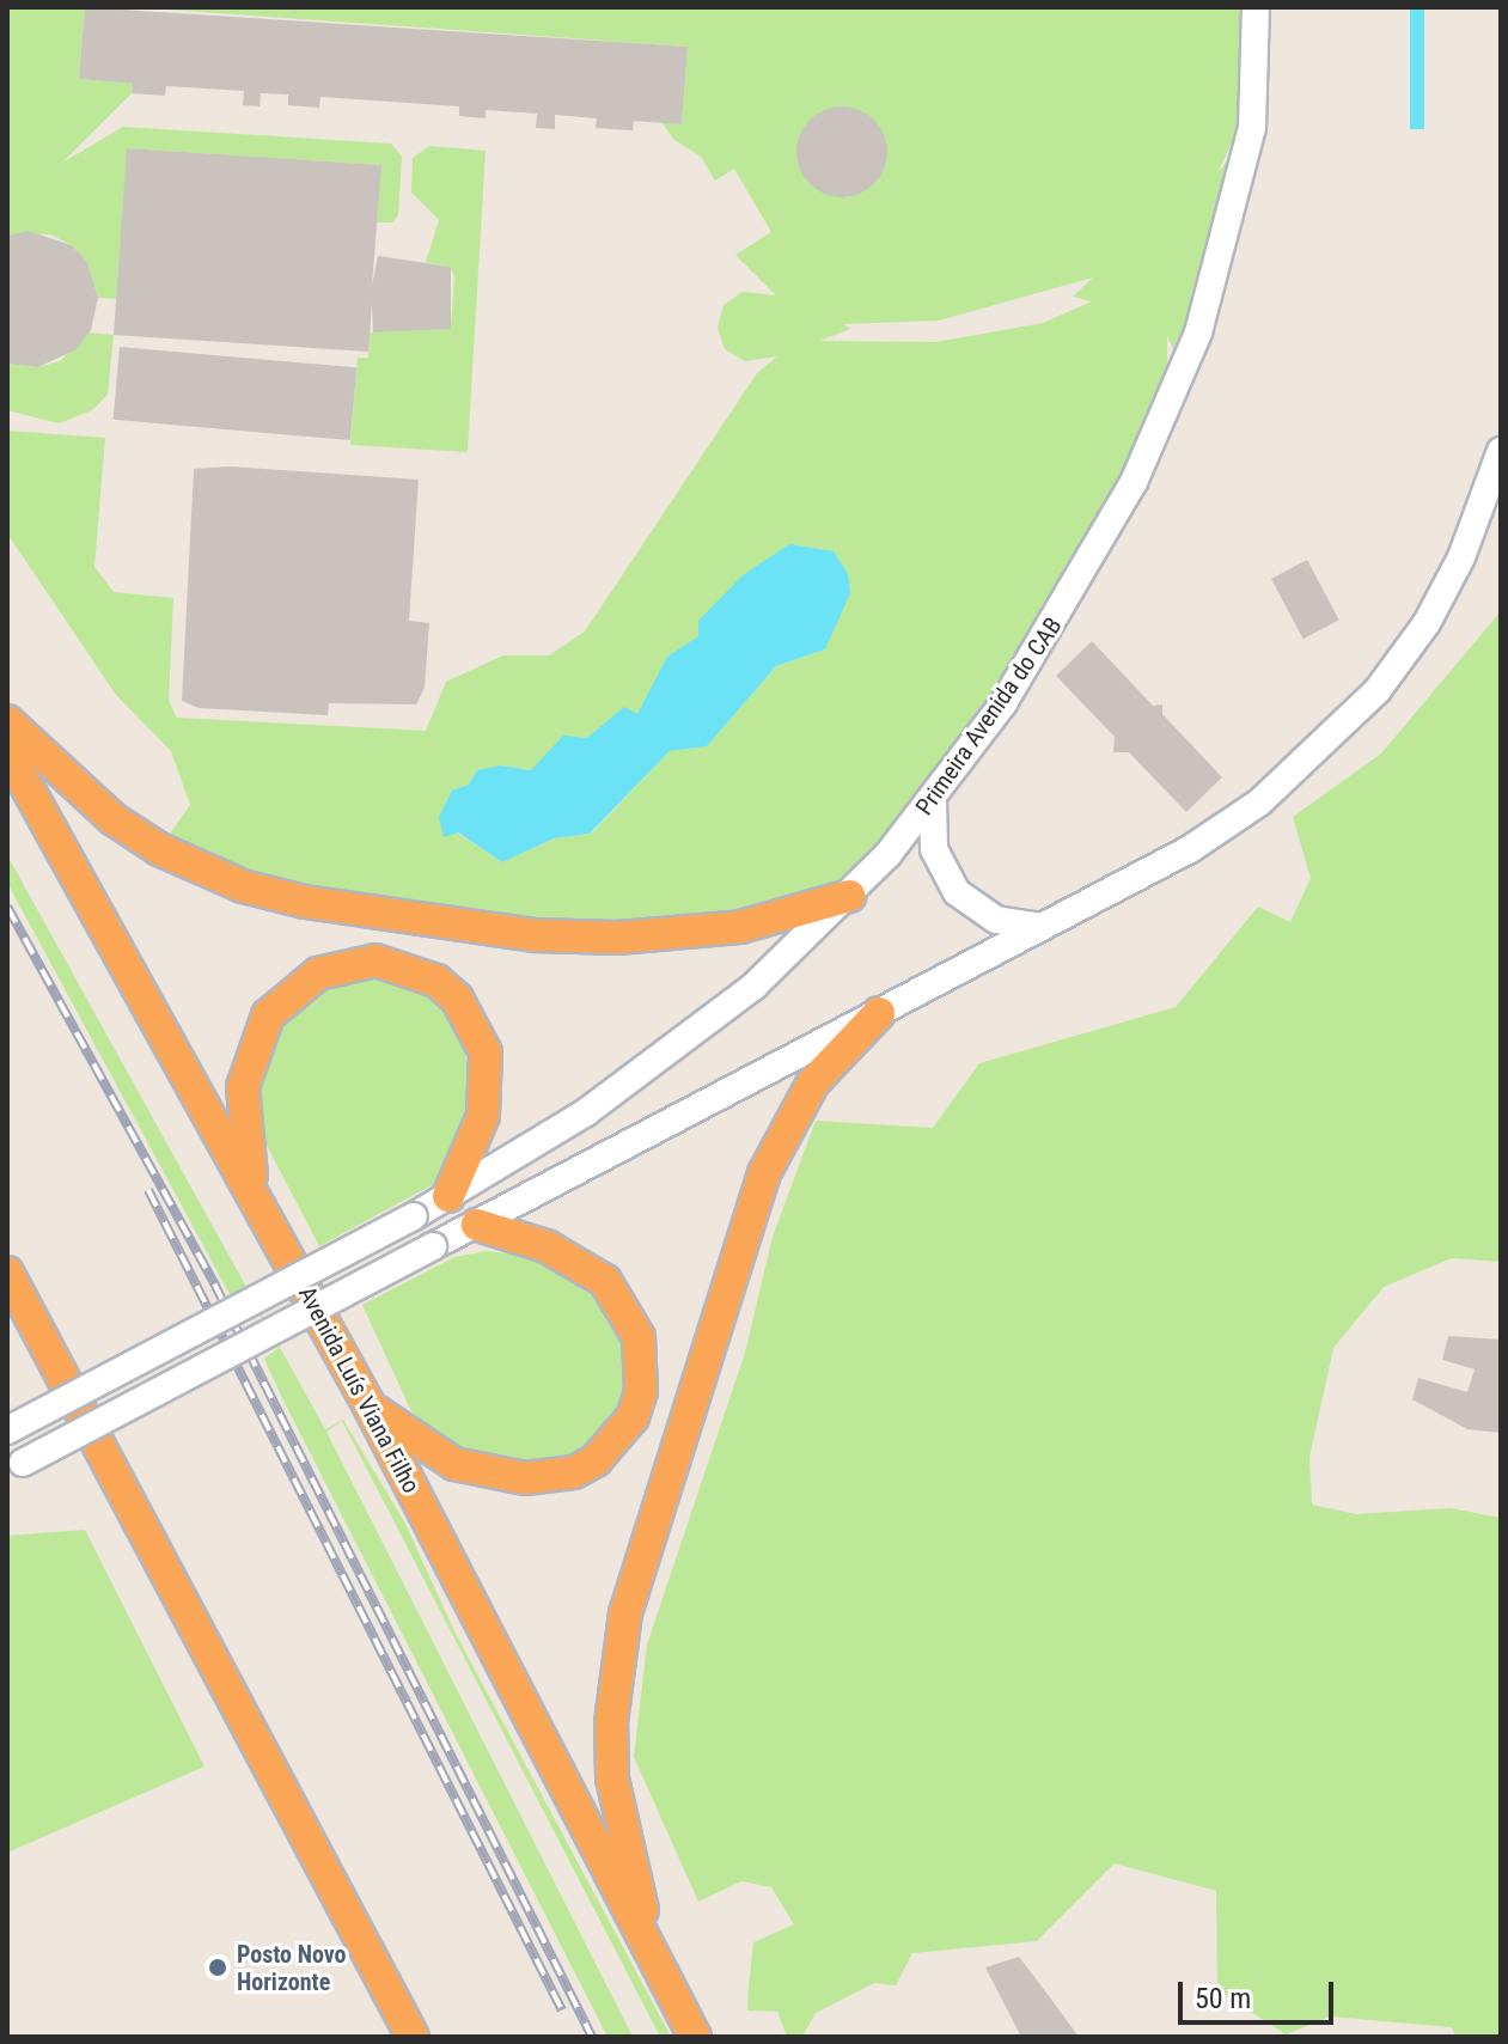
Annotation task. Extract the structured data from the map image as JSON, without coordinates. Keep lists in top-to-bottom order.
{
  "streets": {
    "highway": ["Avenida Luís Viana Filho"],
    "main road": ["Primeira Avenida do CAB"]
  },
  "places": ["Posto Novo Horizonte"],
  "scale_bar": "50 m"
}
